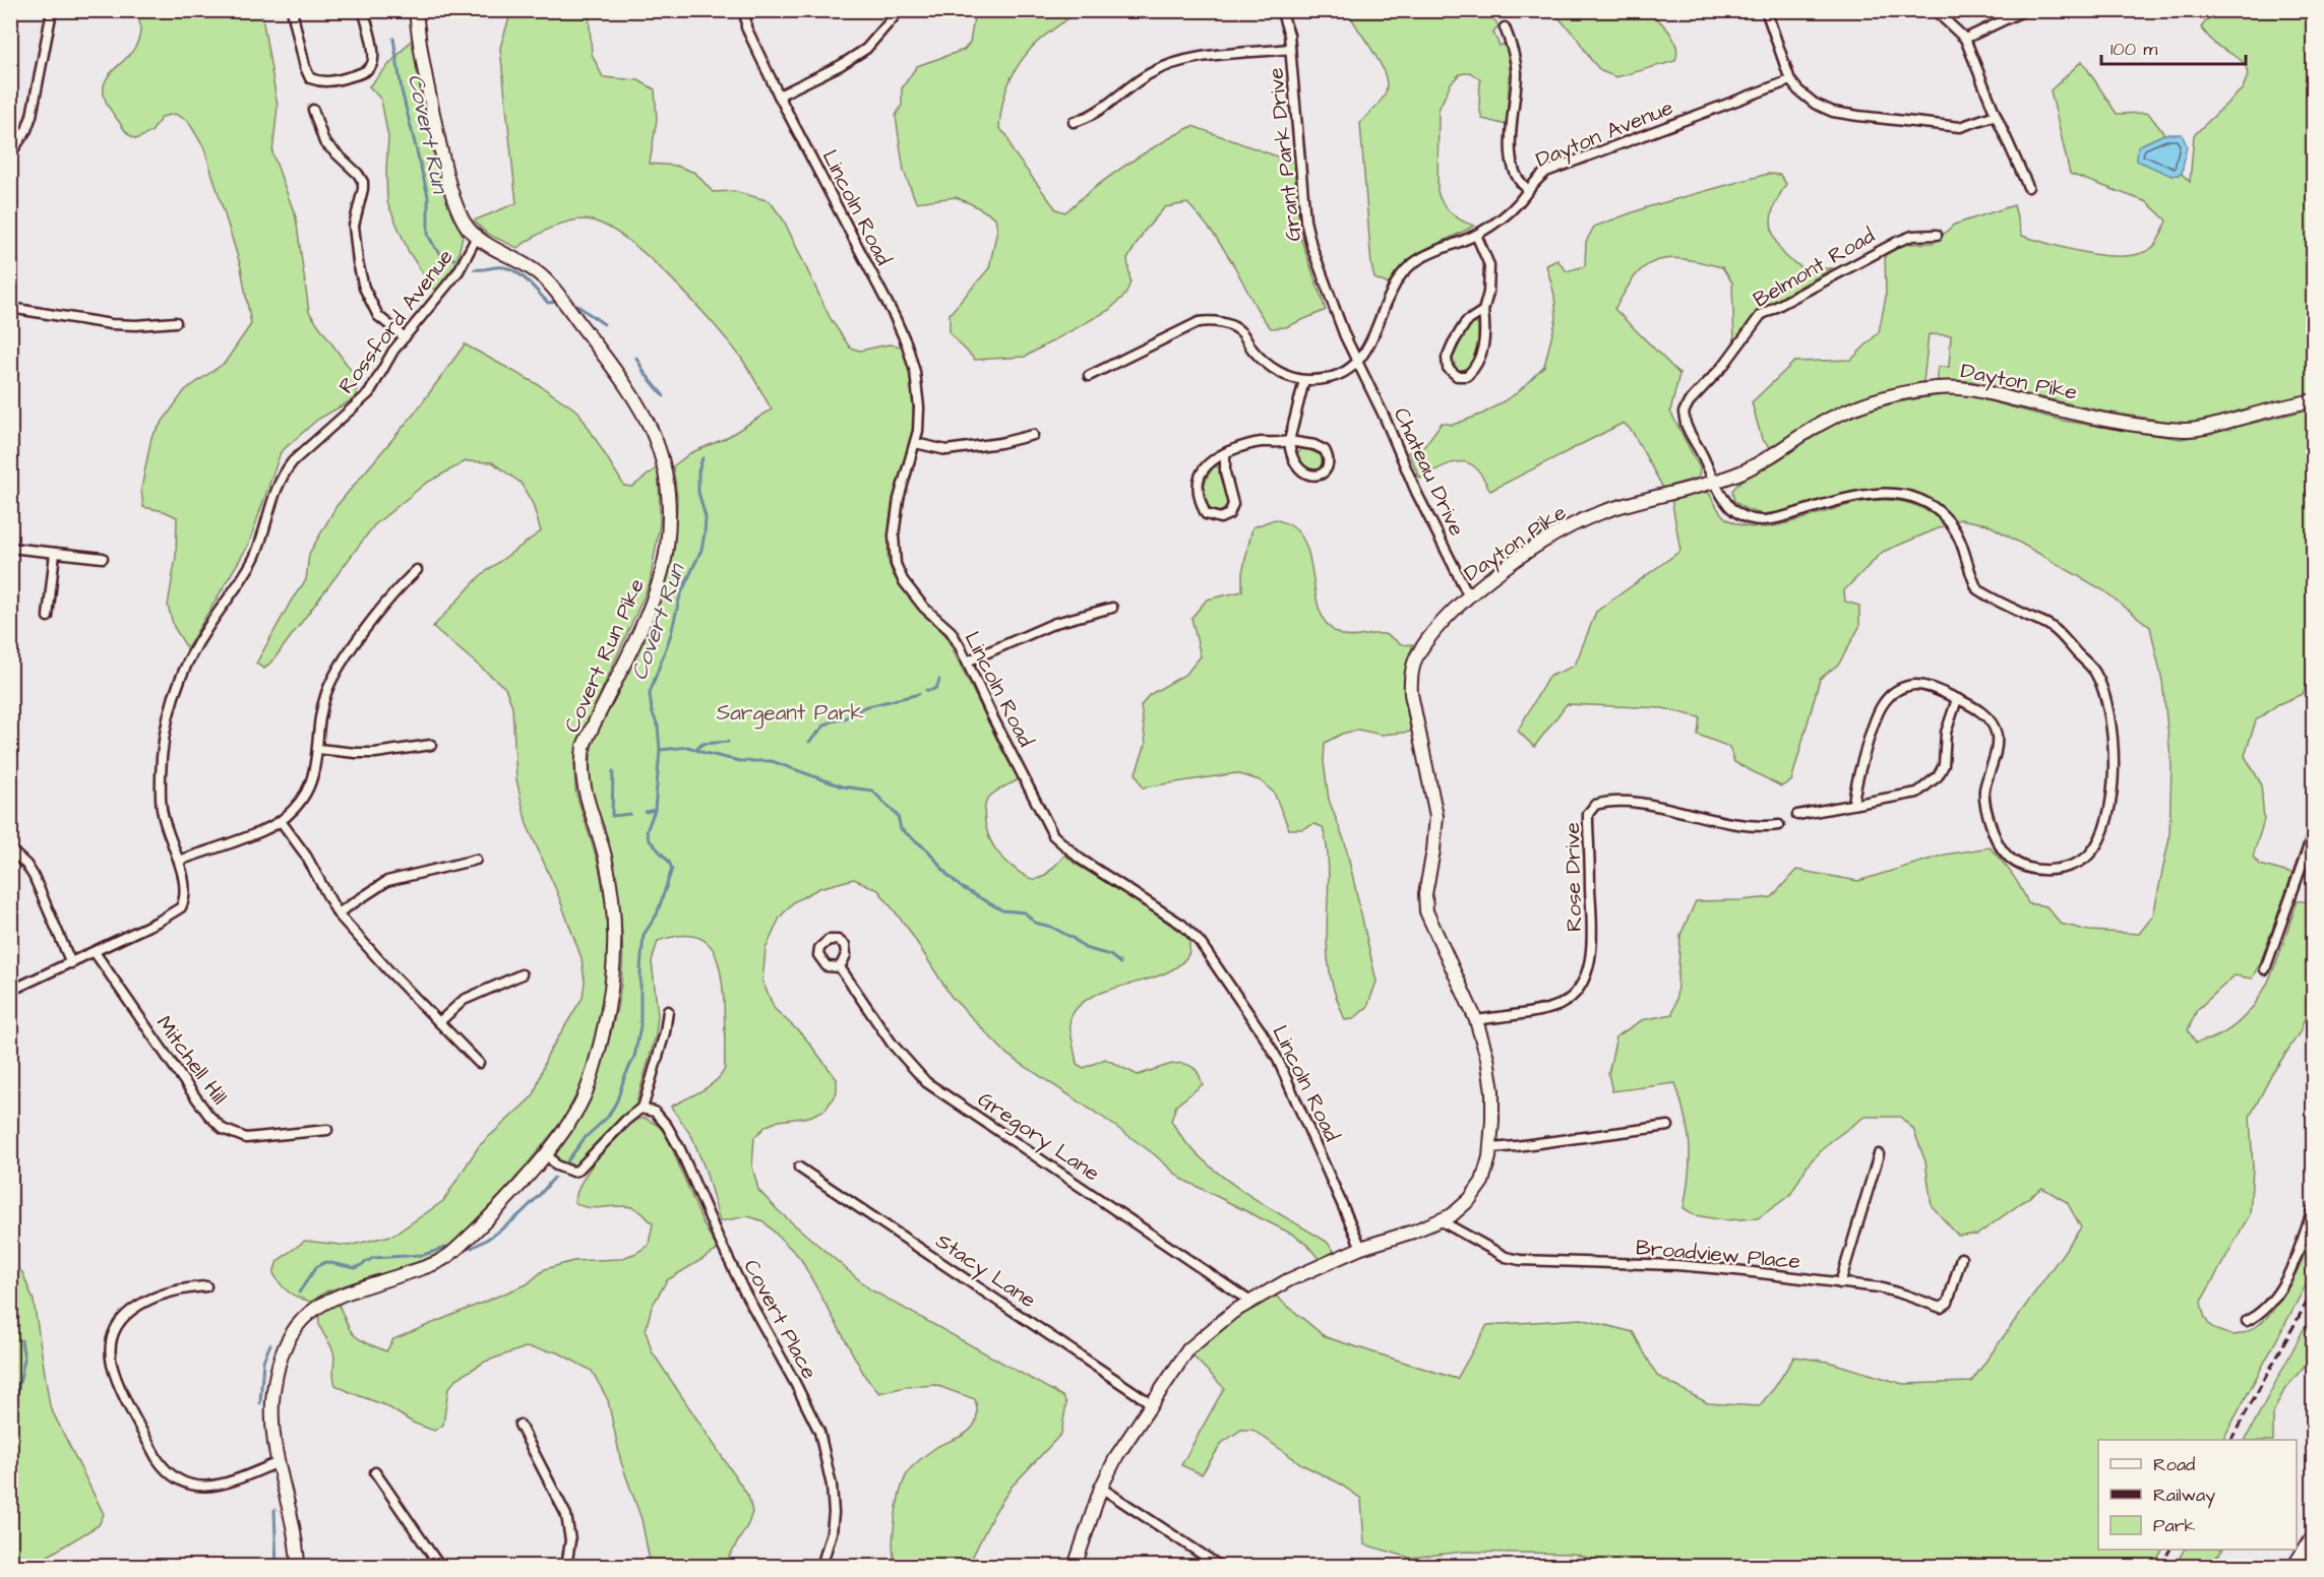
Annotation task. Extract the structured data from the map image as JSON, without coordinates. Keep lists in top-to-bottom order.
{
  "streets": {
    "street": [
      "Dayton Avenue",
      "Grant Park Drive",
      "Lincoln Road",
      "Belmont Road",
      "Rossford Avenue",
      "Dayton Pike",
      "Chateau Drive",
      "Covert Run Pike",
      "Rose Drive",
      "Mitchell Hill",
      "Gregory Lane",
      "Broadview Place",
      "Stacy Lane",
      "Covert Place"
    ]
  },
  "crossings": [
    ["Dayton Avenue", "Grant Park Drive"],
    ["Dayton Avenue", "Chateau Drive"],
    ["Grant Park Drive", "Chateau Drive"],
    ["Lincoln Road", "Dayton Pike"],
    ["Belmont Road", "Dayton Pike"],
    ["Rossford Avenue", "Covert Run Pike"],
    ["Rossford Avenue", "Mitchell Hill"],
    ["Dayton Pike", "Chateau Drive"],
    ["Dayton Pike", "Rose Drive"],
    ["Dayton Pike", "Gregory Lane"],
    ["Dayton Pike", "Broadview Place"],
    ["Dayton Pike", "Stacy Lane"]
  ],
  "water": ["Covert Run"],
  "parks": ["Sargeant Park"],
  "legend": ["Road", "Railway", "Park"],
  "scale_bar": "100 m"
}
